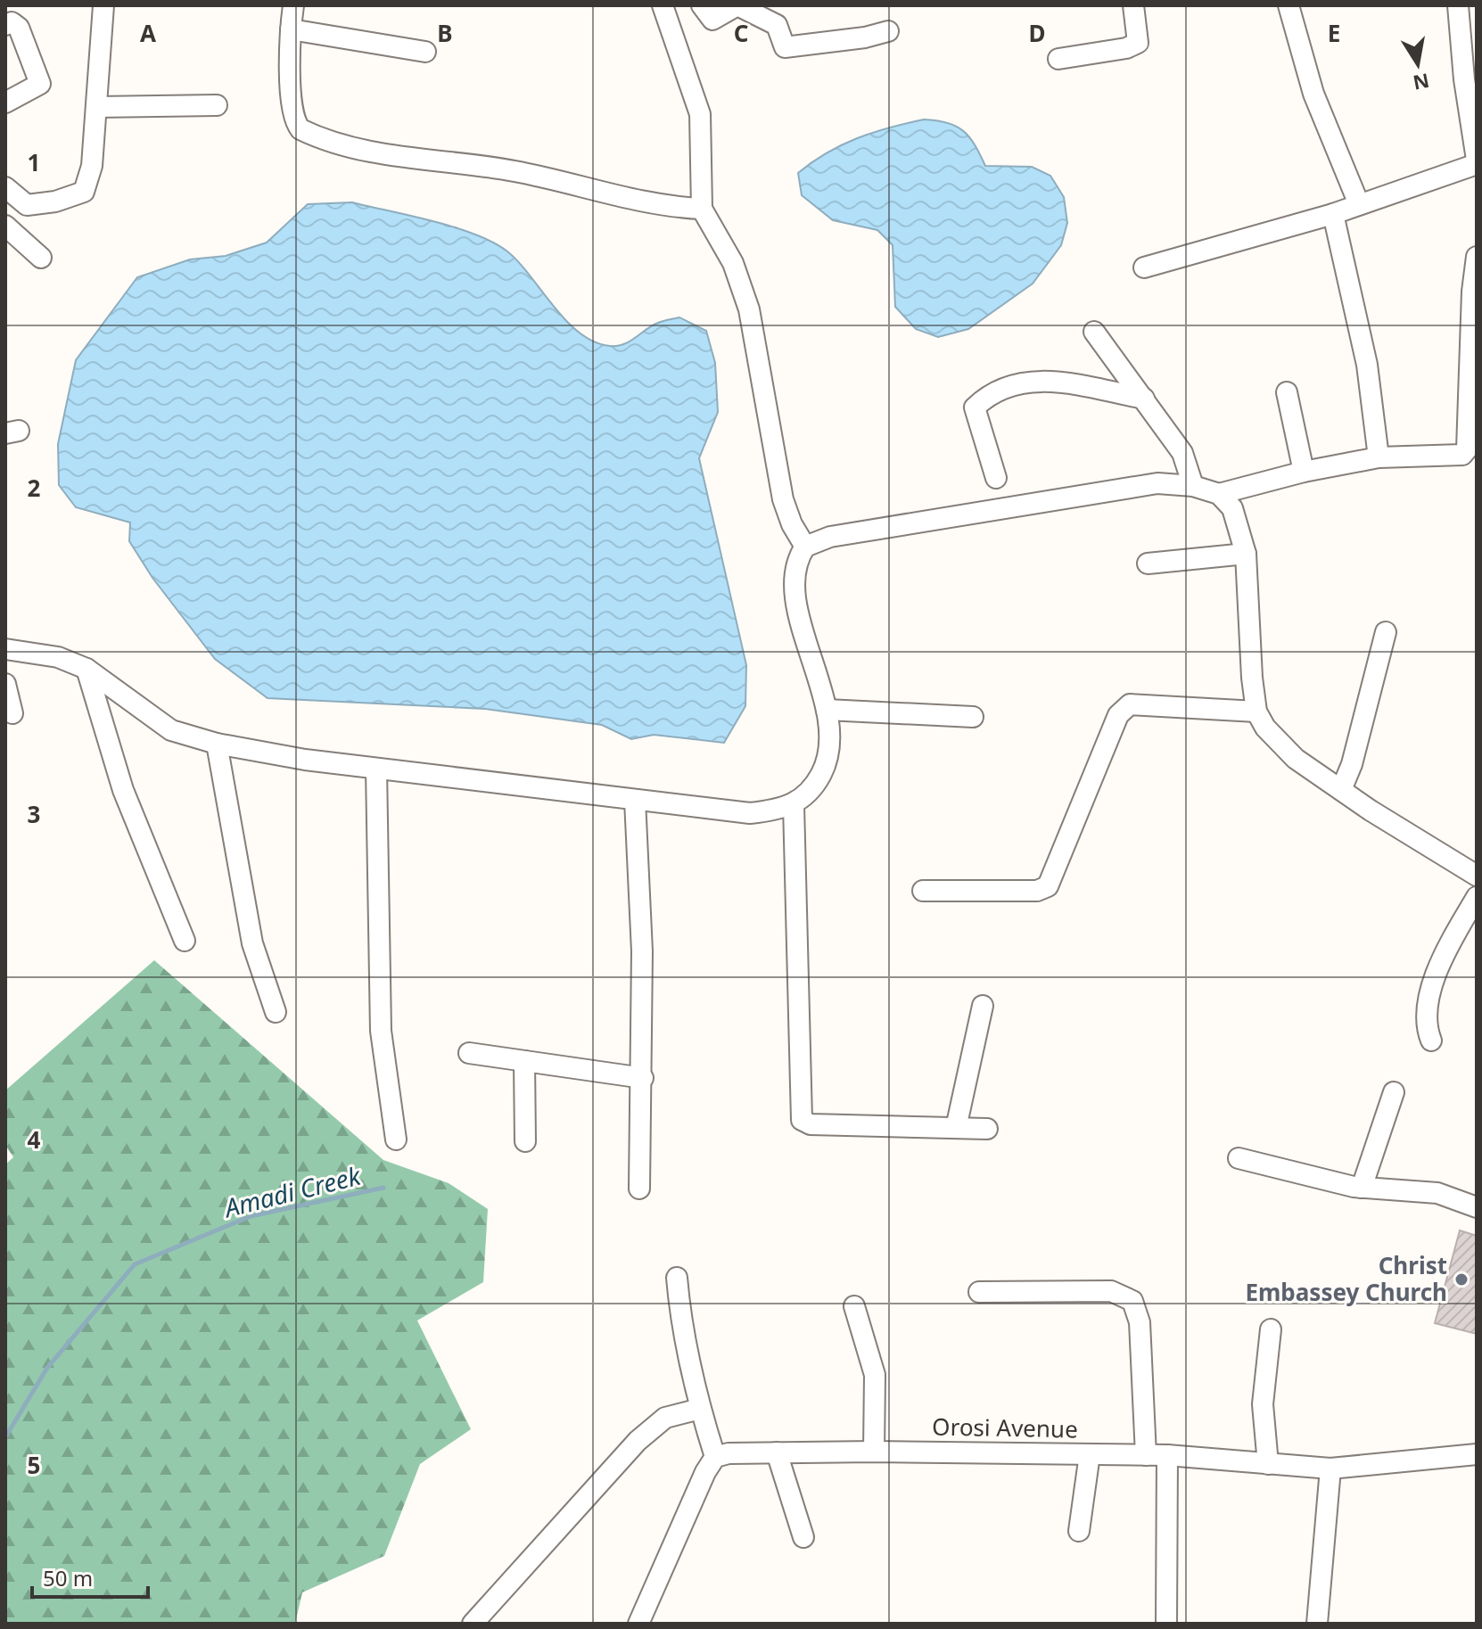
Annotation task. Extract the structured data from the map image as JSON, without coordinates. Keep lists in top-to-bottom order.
{
  "streets": {
    "street": ["Orosi Avenue"]
  },
  "water": ["Amadi Creek"],
  "places": ["Christ Embassey Church"],
  "scale_bar": "50 m",
  "north": "bottom",
  "grid": {
    "columns": [
      "A",
      "B",
      "C",
      "D",
      "E"
    ],
    "rows": [
      "1",
      "2",
      "3",
      "4",
      "5"
    ]
  }
}
